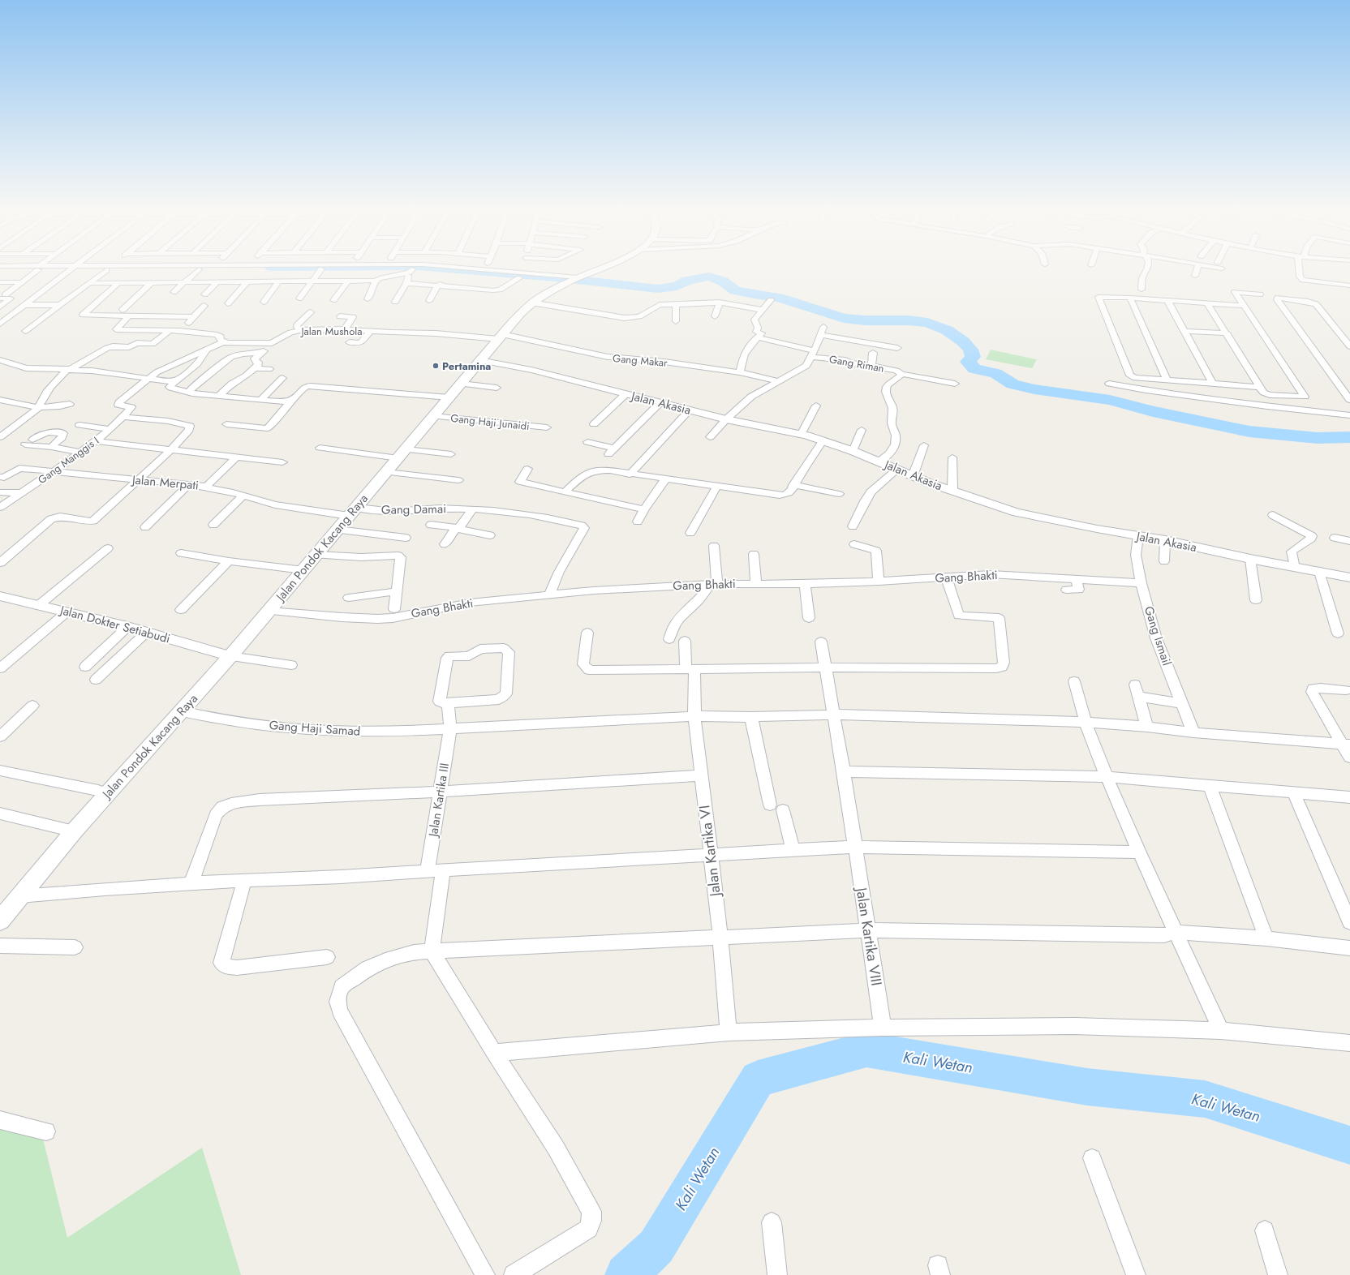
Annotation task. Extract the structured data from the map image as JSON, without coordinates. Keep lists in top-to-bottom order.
{
  "streets": {
    "main road": ["Jalan Pondok Kacang Raya"],
    "street": [
      "Jalan Mushola",
      "Gang Makar",
      "Gang Riman",
      "Jalan Akasia",
      "Gang Haji Junaidi",
      "Gang Manggis I",
      "Jalan Merpati",
      "Gang Damai",
      "Gang Bhakti",
      "Jalan Dokter Setiabudi",
      "Gang Ismail",
      "Gang Haji Samad",
      "Jalan Kartika III",
      "Jalan Kartika VI",
      "Jalan Kartika VIII"
    ]
  },
  "crossings": [
    ["Jalan Mushola", "Gang Makar"],
    ["Jalan Mushola", "Jalan Pondok Kacang Raya"],
    ["Gang Makar", "Jalan Pondok Kacang Raya"],
    ["Jalan Akasia", "Jalan Pondok Kacang Raya"],
    ["Jalan Akasia", "Gang Ismail"],
    ["Gang Haji Junaidi", "Jalan Pondok Kacang Raya"],
    ["Gang Manggis I", "Jalan Merpati"],
    ["Jalan Merpati", "Gang Damai"],
    ["Jalan Merpati", "Jalan Pondok Kacang Raya"],
    ["Gang Damai", "Jalan Pondok Kacang Raya"],
    ["Gang Damai", "Gang Bhakti"],
    ["Jalan Pondok Kacang Raya", "Gang Bhakti"],
    ["Jalan Pondok Kacang Raya", "Jalan Dokter Setiabudi"],
    ["Jalan Pondok Kacang Raya", "Gang Haji Samad"],
    ["Gang Bhakti", "Gang Ismail"],
    ["Gang Ismail", "Gang Haji Samad"],
    ["Gang Haji Samad", "Jalan Kartika III"],
    ["Gang Haji Samad", "Jalan Kartika VI"],
    ["Gang Haji Samad", "Jalan Kartika VIII"]
  ],
  "water": ["Kali Wetan"],
  "places": ["Pertamina"]
}
